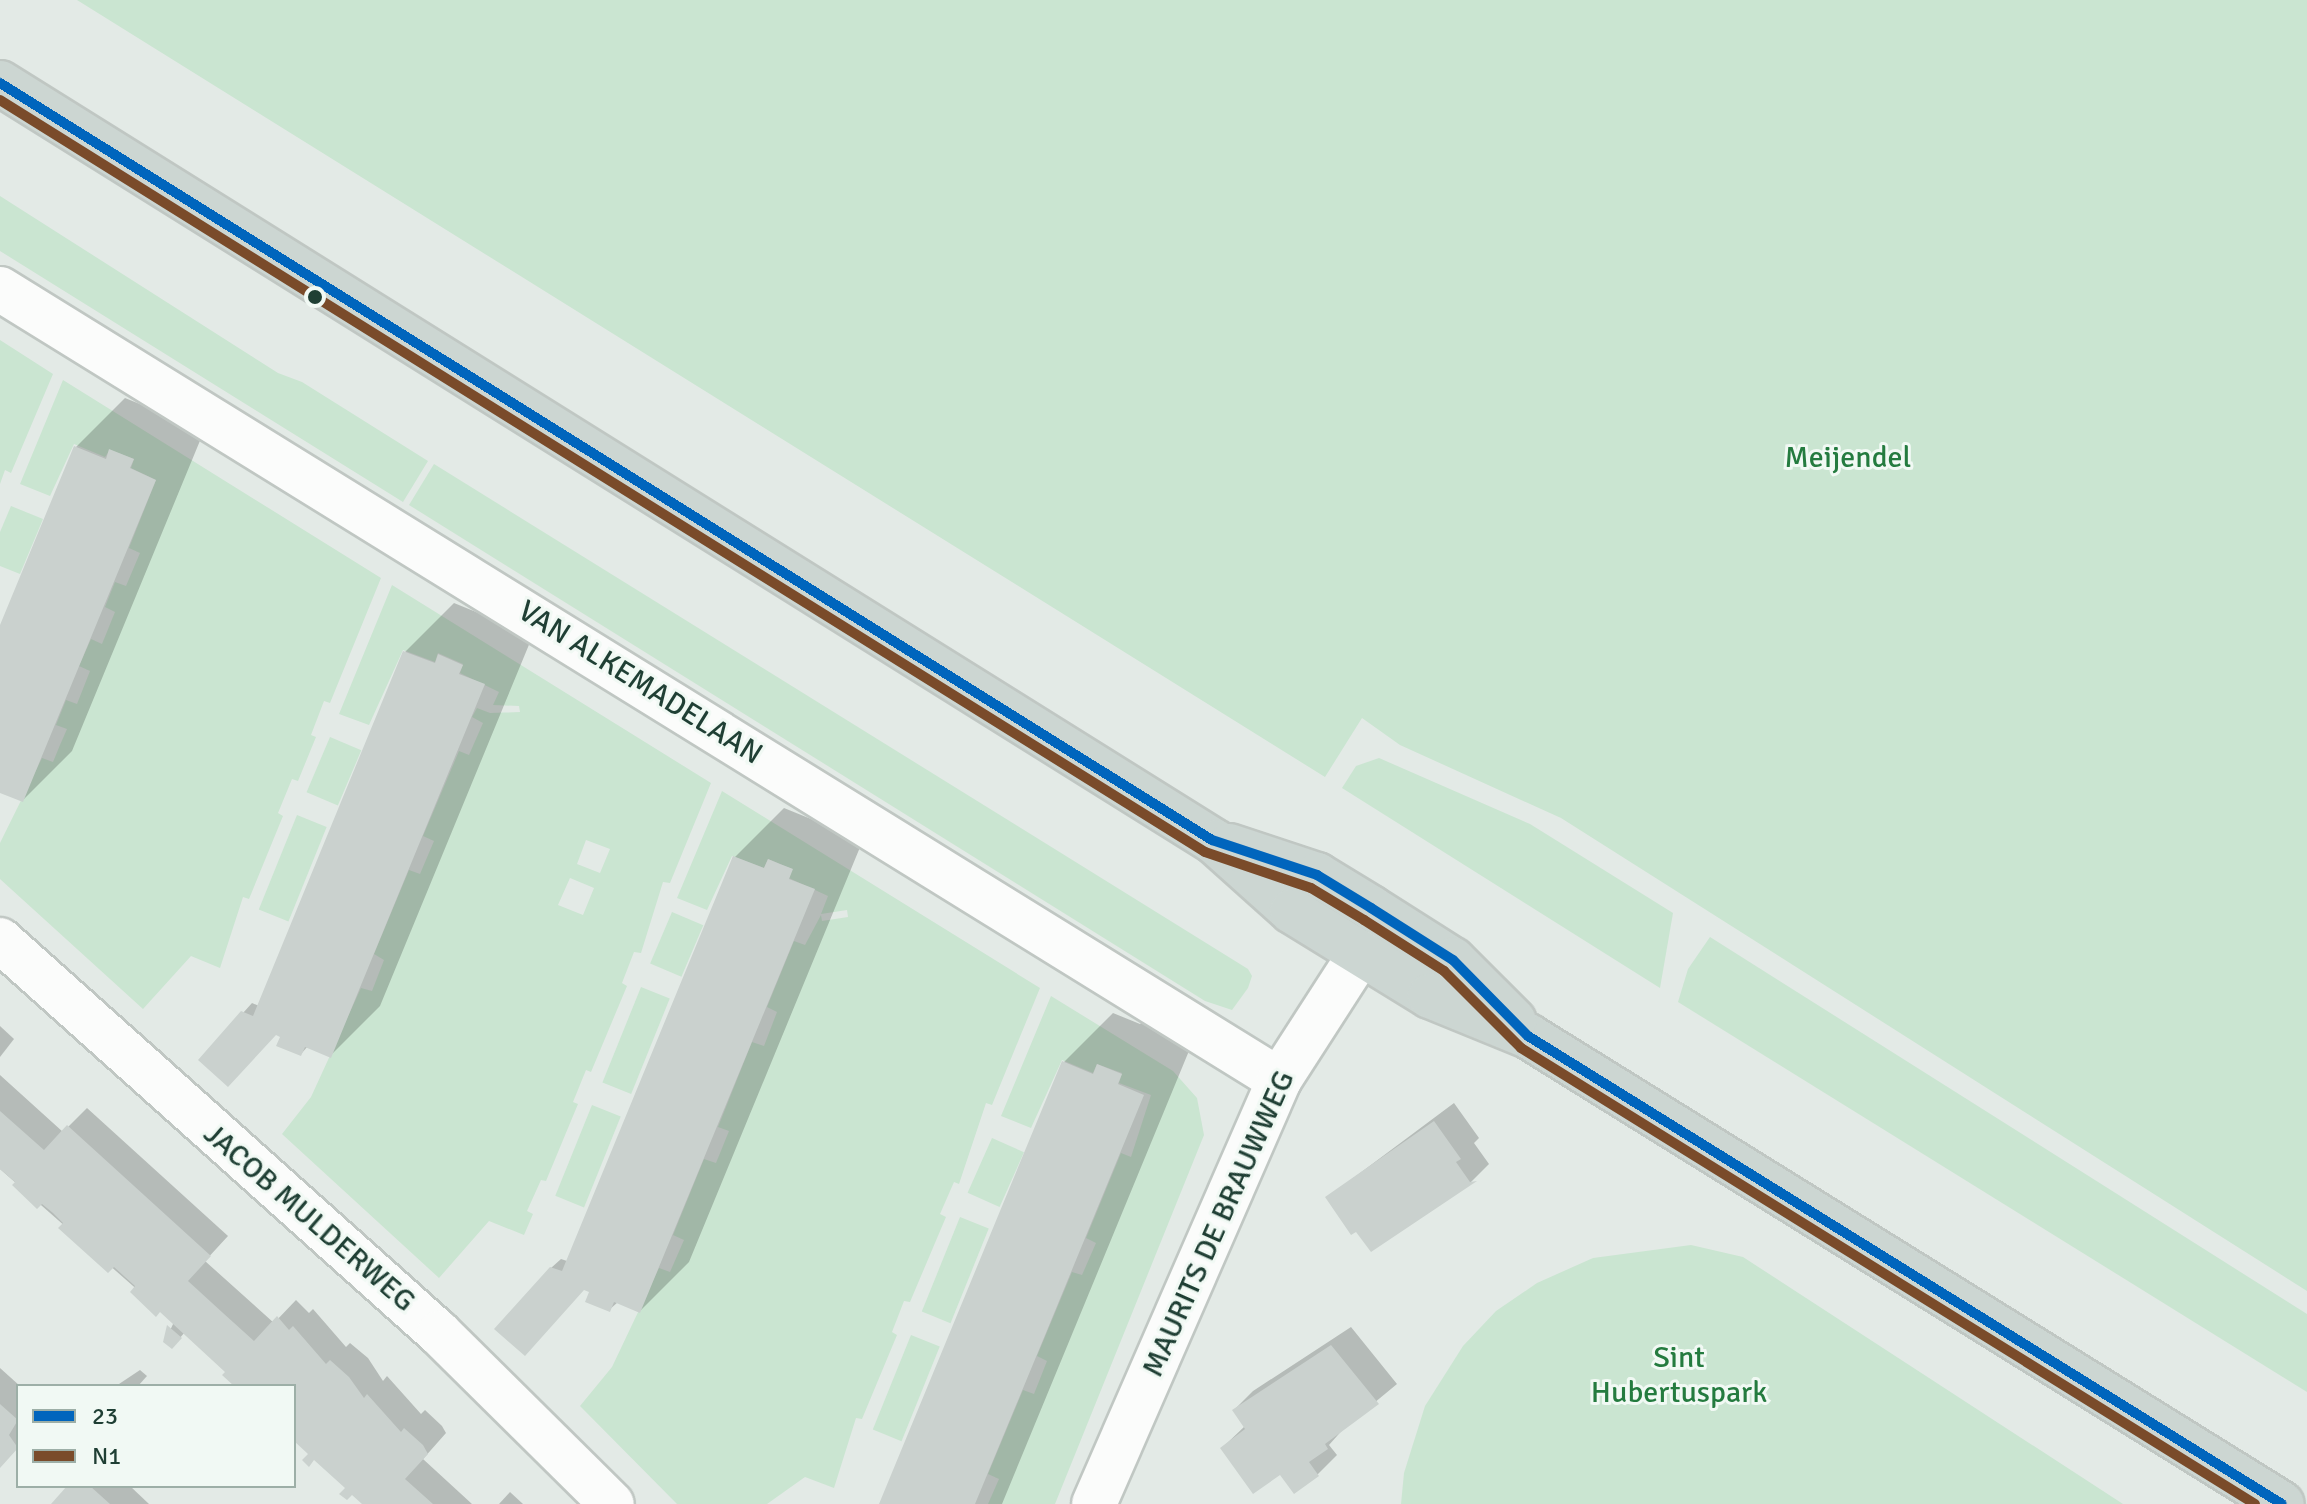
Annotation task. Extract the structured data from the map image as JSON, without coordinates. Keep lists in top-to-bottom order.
{
  "streets": {
    "street": ["VAN ALKEMADELAAN", "JACOB MULDERWEG", "MAURITS DE BRAUWWEG"]
  },
  "crossings": [
    ["VAN ALKEMADELAAN", "MAURITS DE BRAUWWEG"]
  ],
  "parks": ["Meijendel", "Sint Hubertuspark"],
  "lines": ["transit line 23", "transit line N1"],
  "legend": ["23", "N1"]
}
